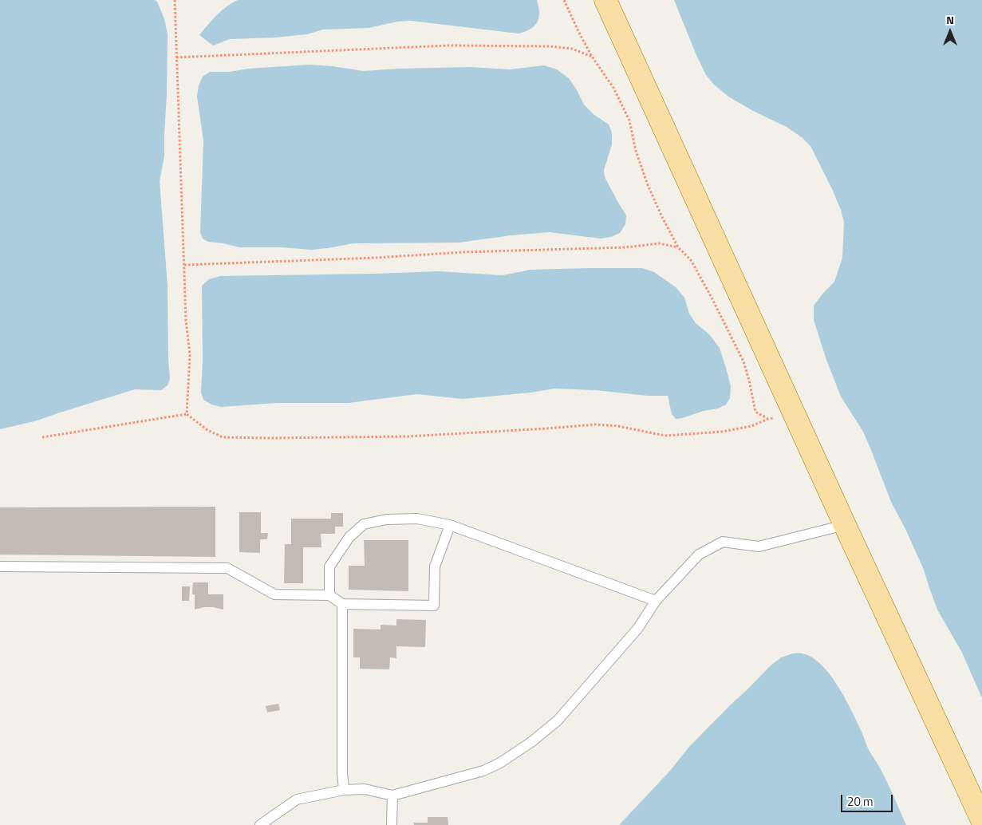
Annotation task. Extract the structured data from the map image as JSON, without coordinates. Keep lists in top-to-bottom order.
{
  "scale_bar": "20 m",
  "north": "top"
}
